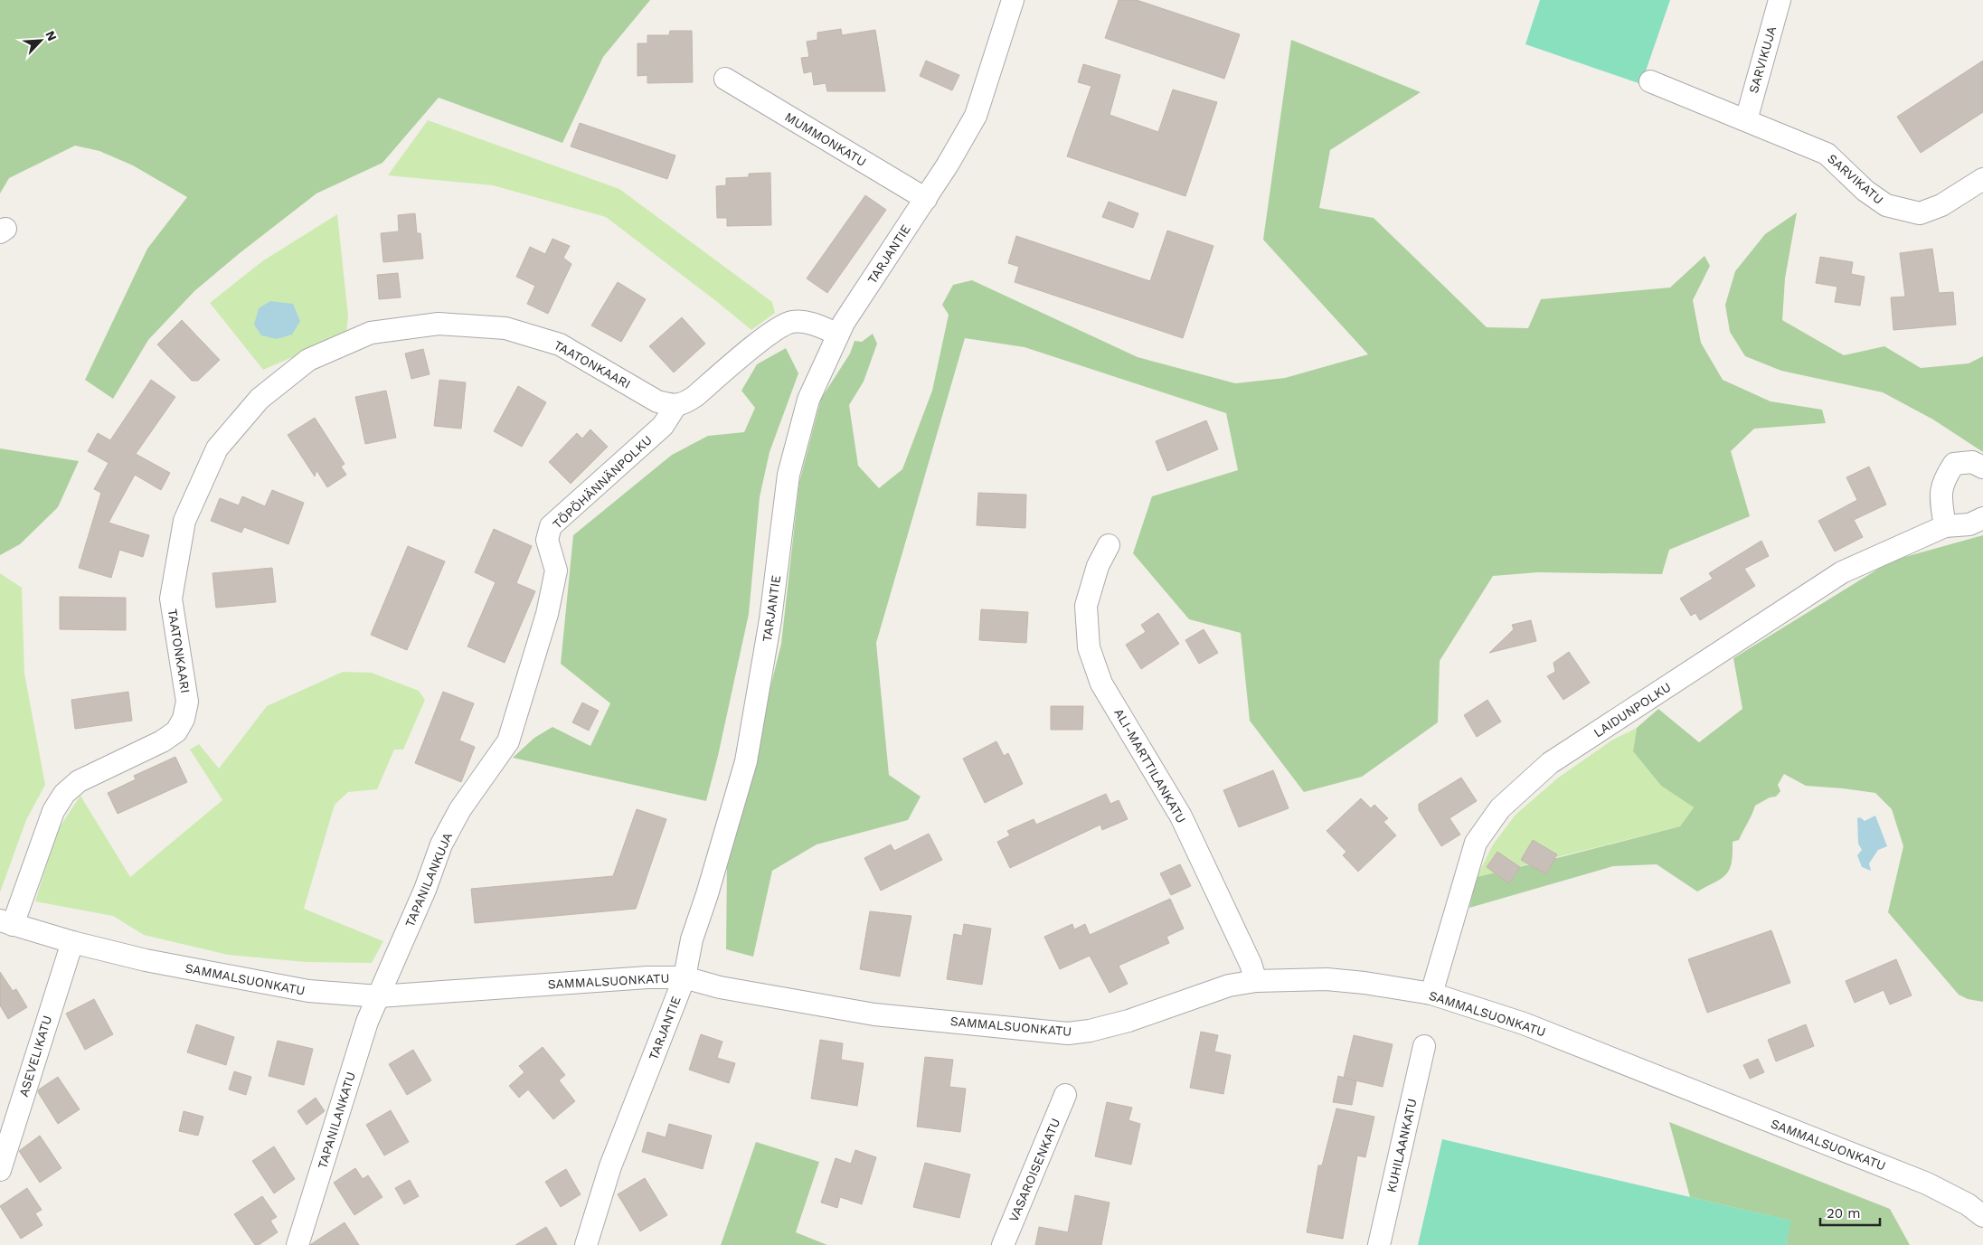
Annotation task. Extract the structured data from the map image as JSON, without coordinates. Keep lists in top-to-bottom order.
{
  "streets": {
    "street": [
      "SARVIKUJA",
      "MUMMONKATU",
      "SARVIKATU",
      "TARJANTIE",
      "TAATONKAARI",
      "TÖPÖHÄNNÄNPOLKU",
      "LAIDUNPOLKU",
      "ALI-MARTTILANKATU",
      "TAPANILANKUJA",
      "SAMMALSUONKATU",
      "ASEVELIKATU",
      "TAPANILANKATU",
      "KUHILAANKATU",
      "VASAROISENKATU"
    ]
  },
  "crossings": [
    ["SARVIKUJA", "SARVIKATU"],
    ["MUMMONKATU", "TARJANTIE"],
    ["TARJANTIE", "SAMMALSUONKATU"],
    ["TAATONKAARI", "TÖPÖHÄNNÄNPOLKU"],
    ["TAATONKAARI", "SAMMALSUONKATU"],
    ["TÖPÖHÄNNÄNPOLKU", "TAPANILANKUJA"],
    ["LAIDUNPOLKU", "SAMMALSUONKATU"],
    ["ALI-MARTTILANKATU", "SAMMALSUONKATU"],
    ["TAPANILANKUJA", "SAMMALSUONKATU"],
    ["TAPANILANKUJA", "TAPANILANKATU"],
    ["SAMMALSUONKATU", "ASEVELIKATU"],
    ["SAMMALSUONKATU", "TAPANILANKATU"]
  ],
  "scale_bar": "20 m",
  "north": "top right"
}
